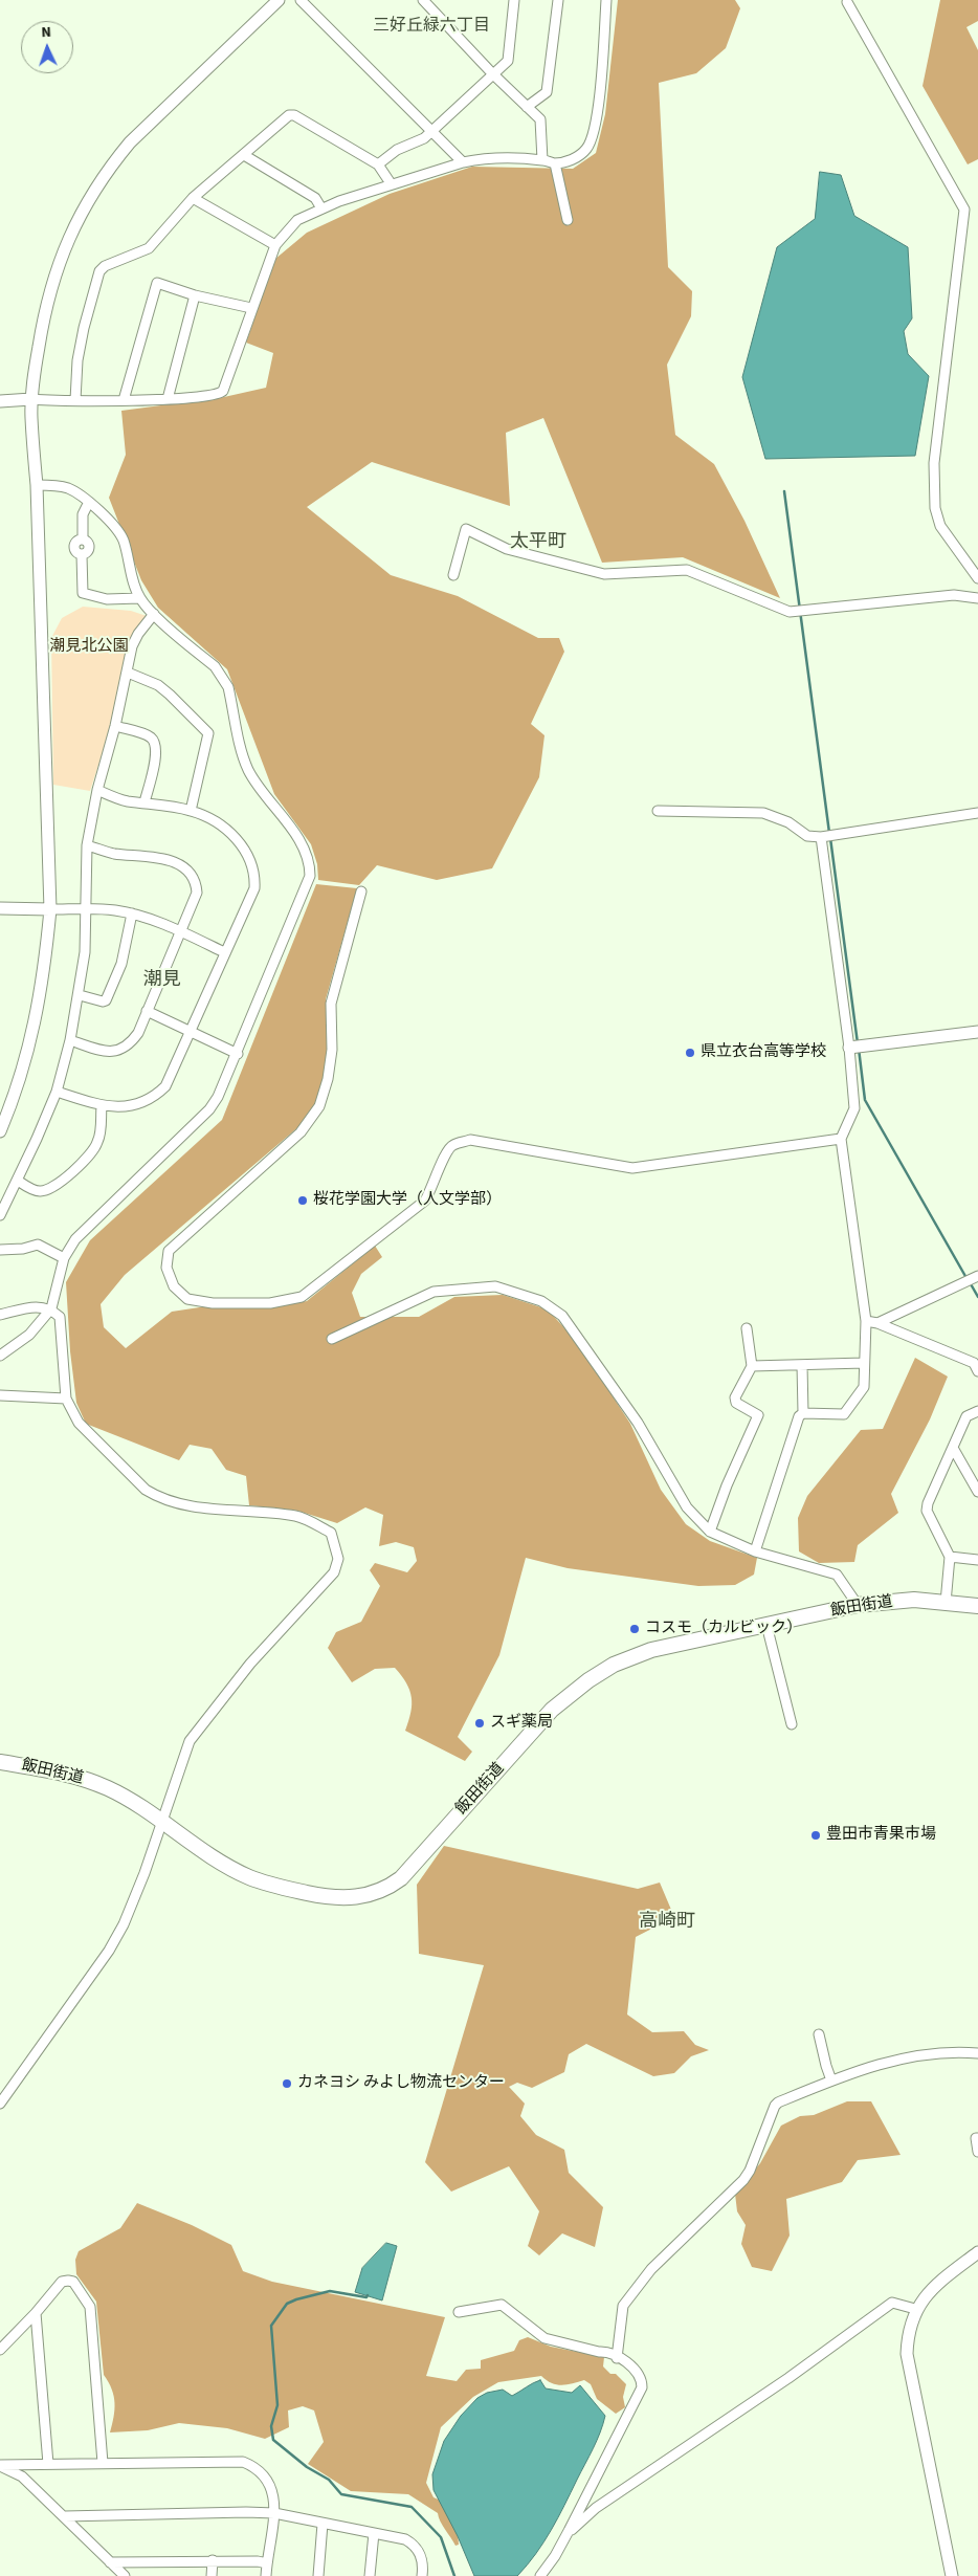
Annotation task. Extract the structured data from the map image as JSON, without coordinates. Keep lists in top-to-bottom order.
{
  "streets": {
    "main road": ["飯田街道"]
  },
  "districts": [
    "三好丘緑六丁目",
    "太平町",
    "潮見",
    "高崎町"
  ],
  "parks": ["潮見北公園"],
  "places": [
    "県立衣台高等学校",
    "桜花学園大学（人文学部）",
    "コスモ（カルビック）",
    "スギ薬局",
    "豊田市青果市場",
    "カネヨシ みよし物流センター"
  ],
  "north": "top"
}
